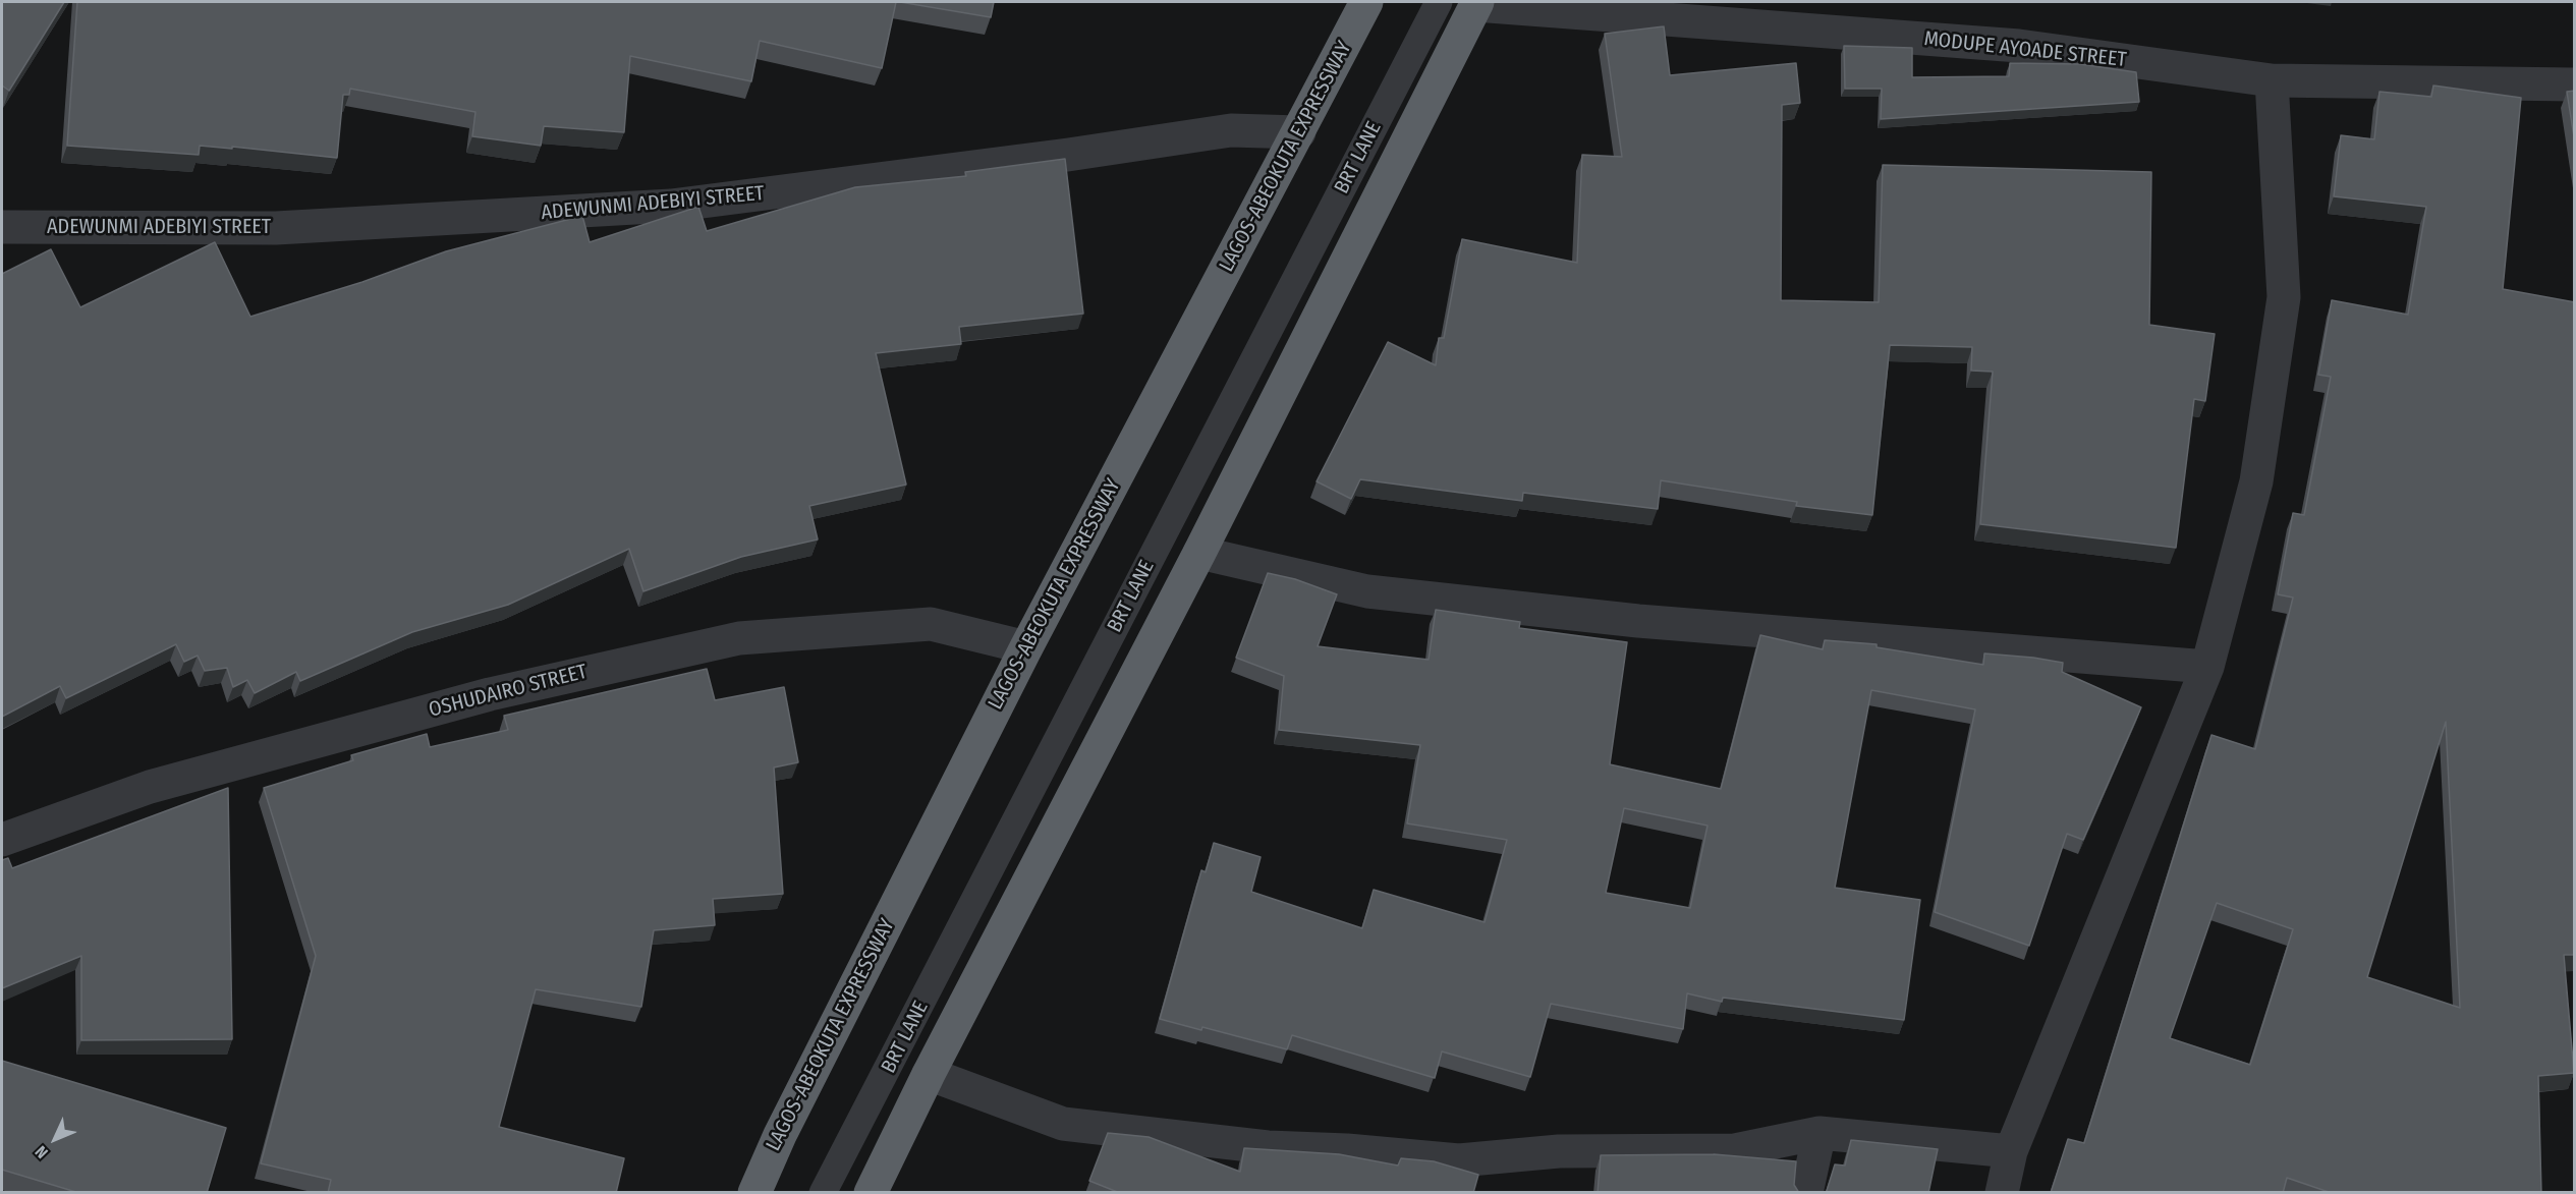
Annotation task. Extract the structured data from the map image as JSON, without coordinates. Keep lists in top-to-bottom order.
{
  "streets": {
    "highway": ["LAGOS-ABEOKUTA EXPRESSWAY"],
    "street": ["MODUPE AYOADE STREET", "ADEWUNMI ADEBIYI STREET", "OSHUDAIRO STREET"],
    "lane": ["BRT LANE"]
  },
  "crossings": [
    ["LAGOS-ABEOKUTA EXPRESSWAY", "ADEWUNMI ADEBIYI STREET"],
    ["LAGOS-ABEOKUTA EXPRESSWAY", "OSHUDAIRO STREET"]
  ],
  "north": "bottom left"
}
